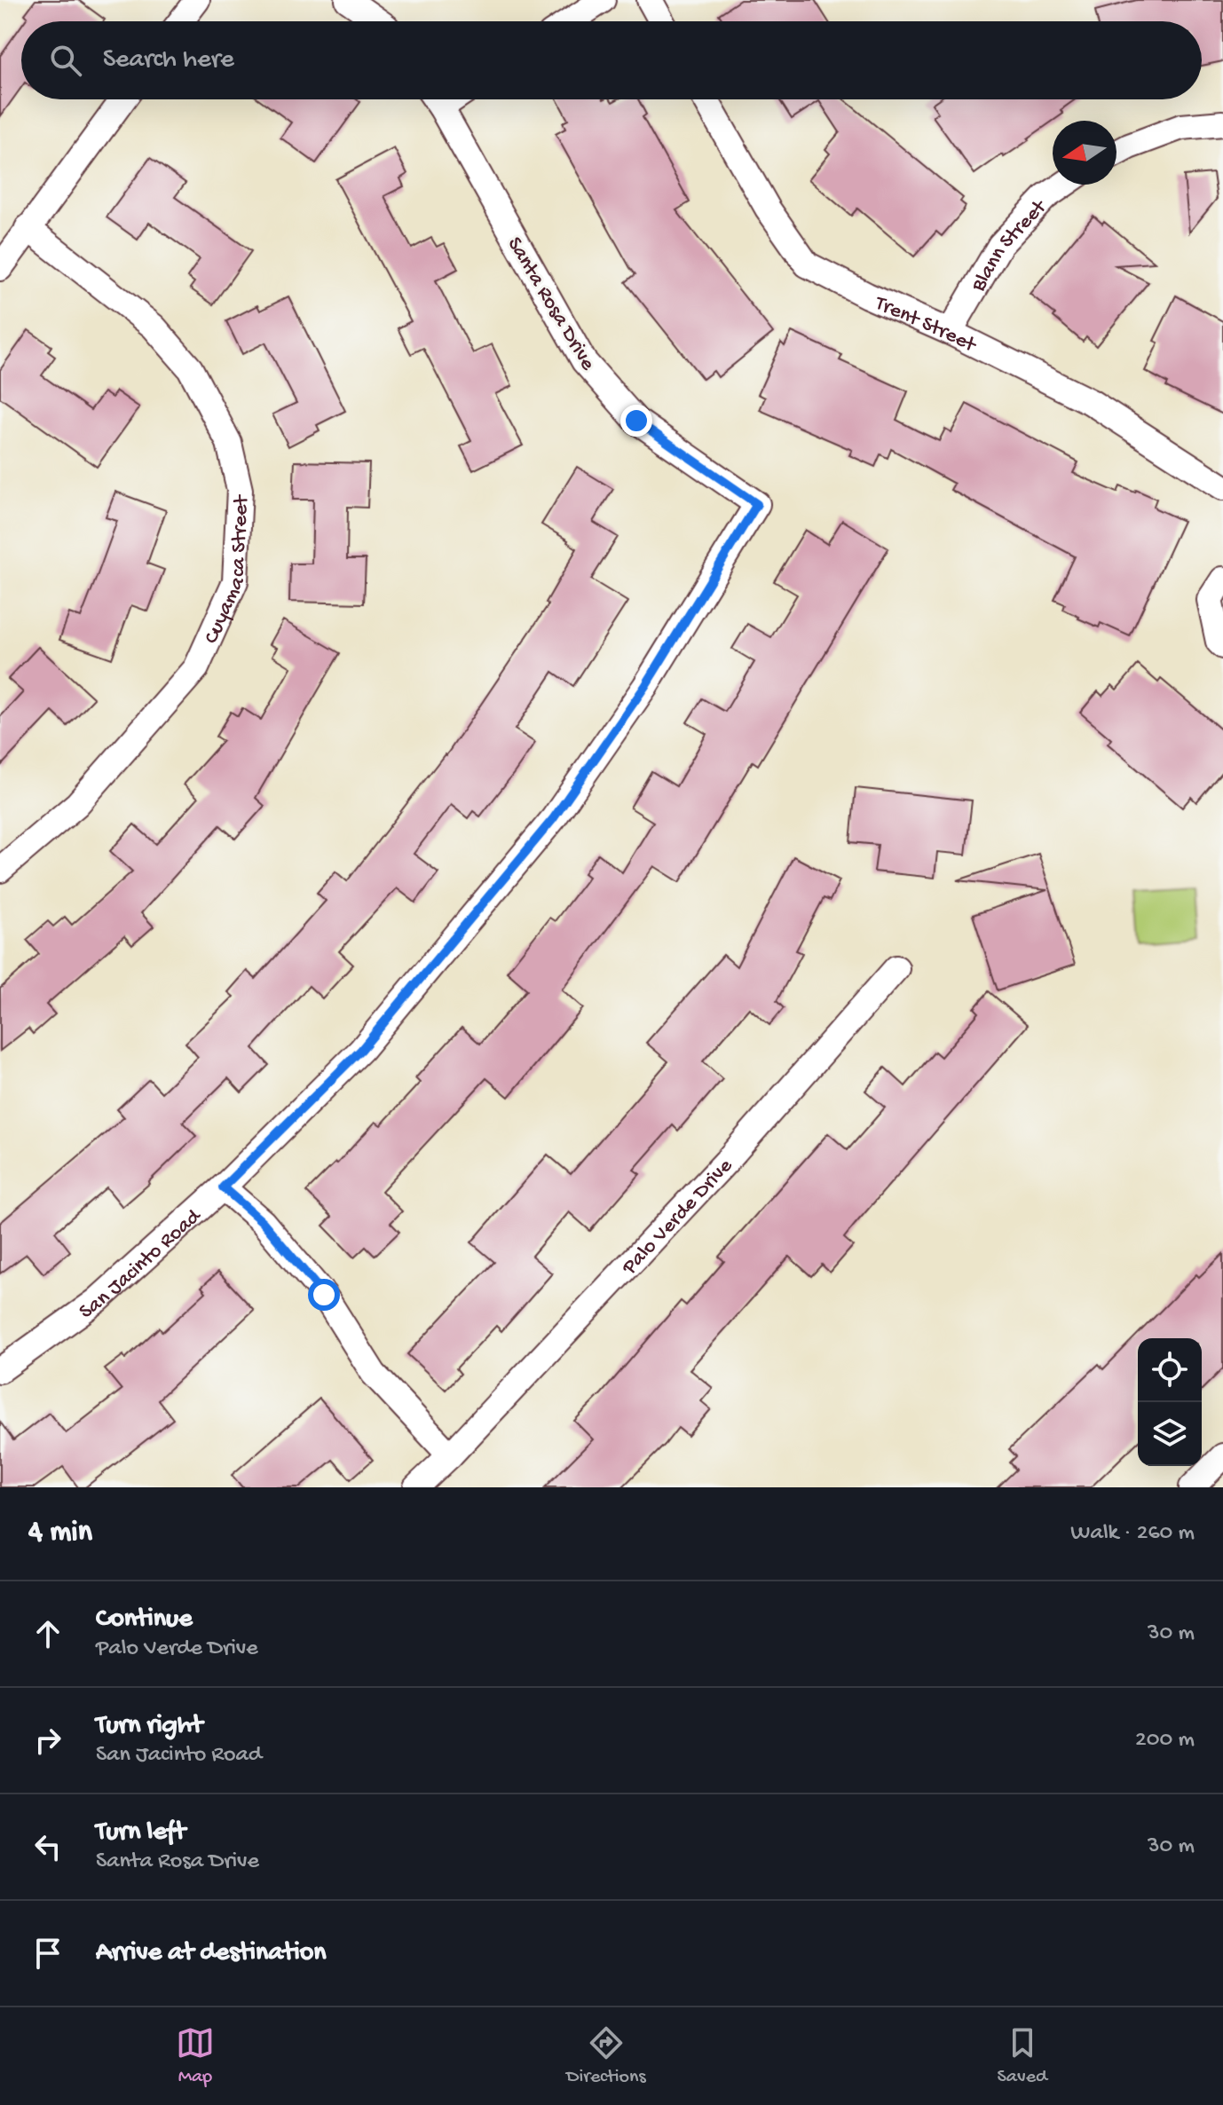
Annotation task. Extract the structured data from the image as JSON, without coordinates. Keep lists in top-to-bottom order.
{
  "streets": {
    "street": [
      "Blann Street",
      "Santa Rosa Drive",
      "Trent Street",
      "Cuyamaca Street",
      "Palo Verde Drive",
      "San Jacinto Road"
    ]
  },
  "crossings": [
    ["Blann Street", "Trent Street"],
    ["Santa Rosa Drive", "San Jacinto Road"]
  ],
  "north": "left",
  "page": {
    "search": "Search here",
    "heading": ["4 min", "Walk · 260 m"],
    "list": [
      ["Continue", "Palo Verde Drive", "30 m"],
      ["Turn right", "San Jacinto Road", "200 m"],
      ["Turn left", "Santa Rosa Drive", "30 m"],
      "Arrive at destination"
    ],
    "nav": ["Map", "Directions", "Saved"]
  }
}
